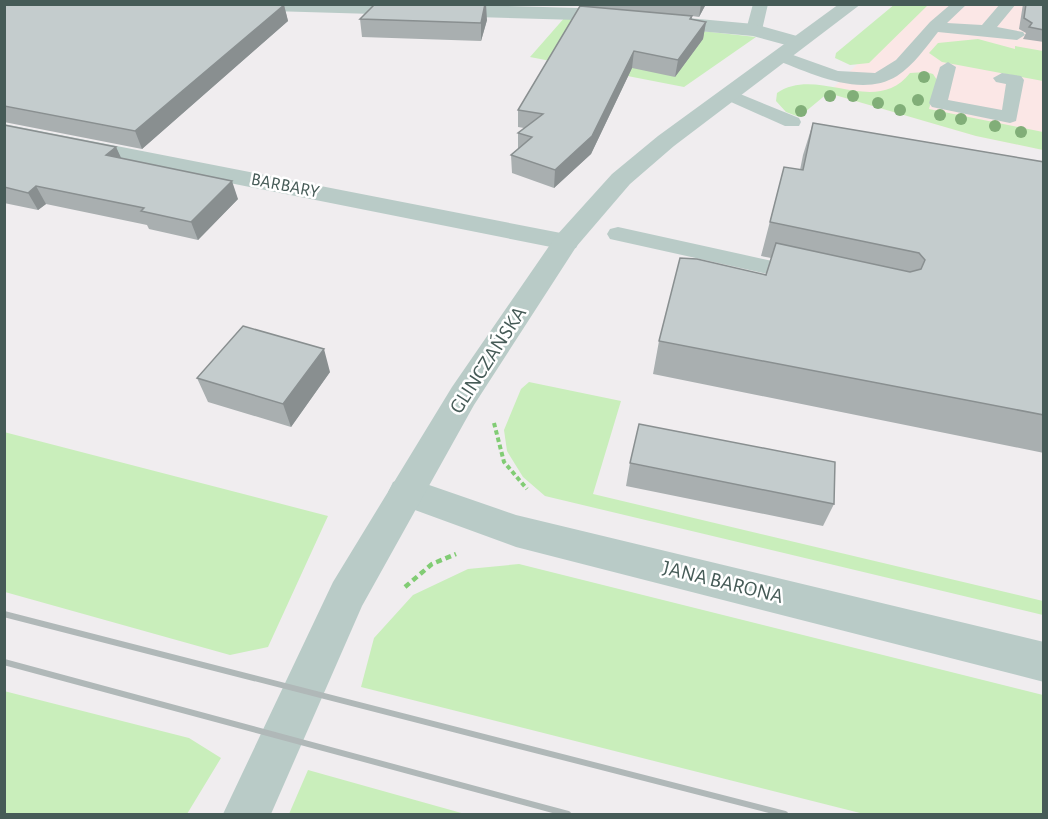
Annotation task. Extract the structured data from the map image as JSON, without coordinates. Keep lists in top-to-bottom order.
{
  "streets": {
    "street": ["BARBARY", "GLINCZAŃSKA", "JANA BARONA"]
  },
  "crossings": [
    ["BARBARY", "GLINCZAŃSKA"],
    ["GLINCZAŃSKA", "JANA BARONA"]
  ]
}
